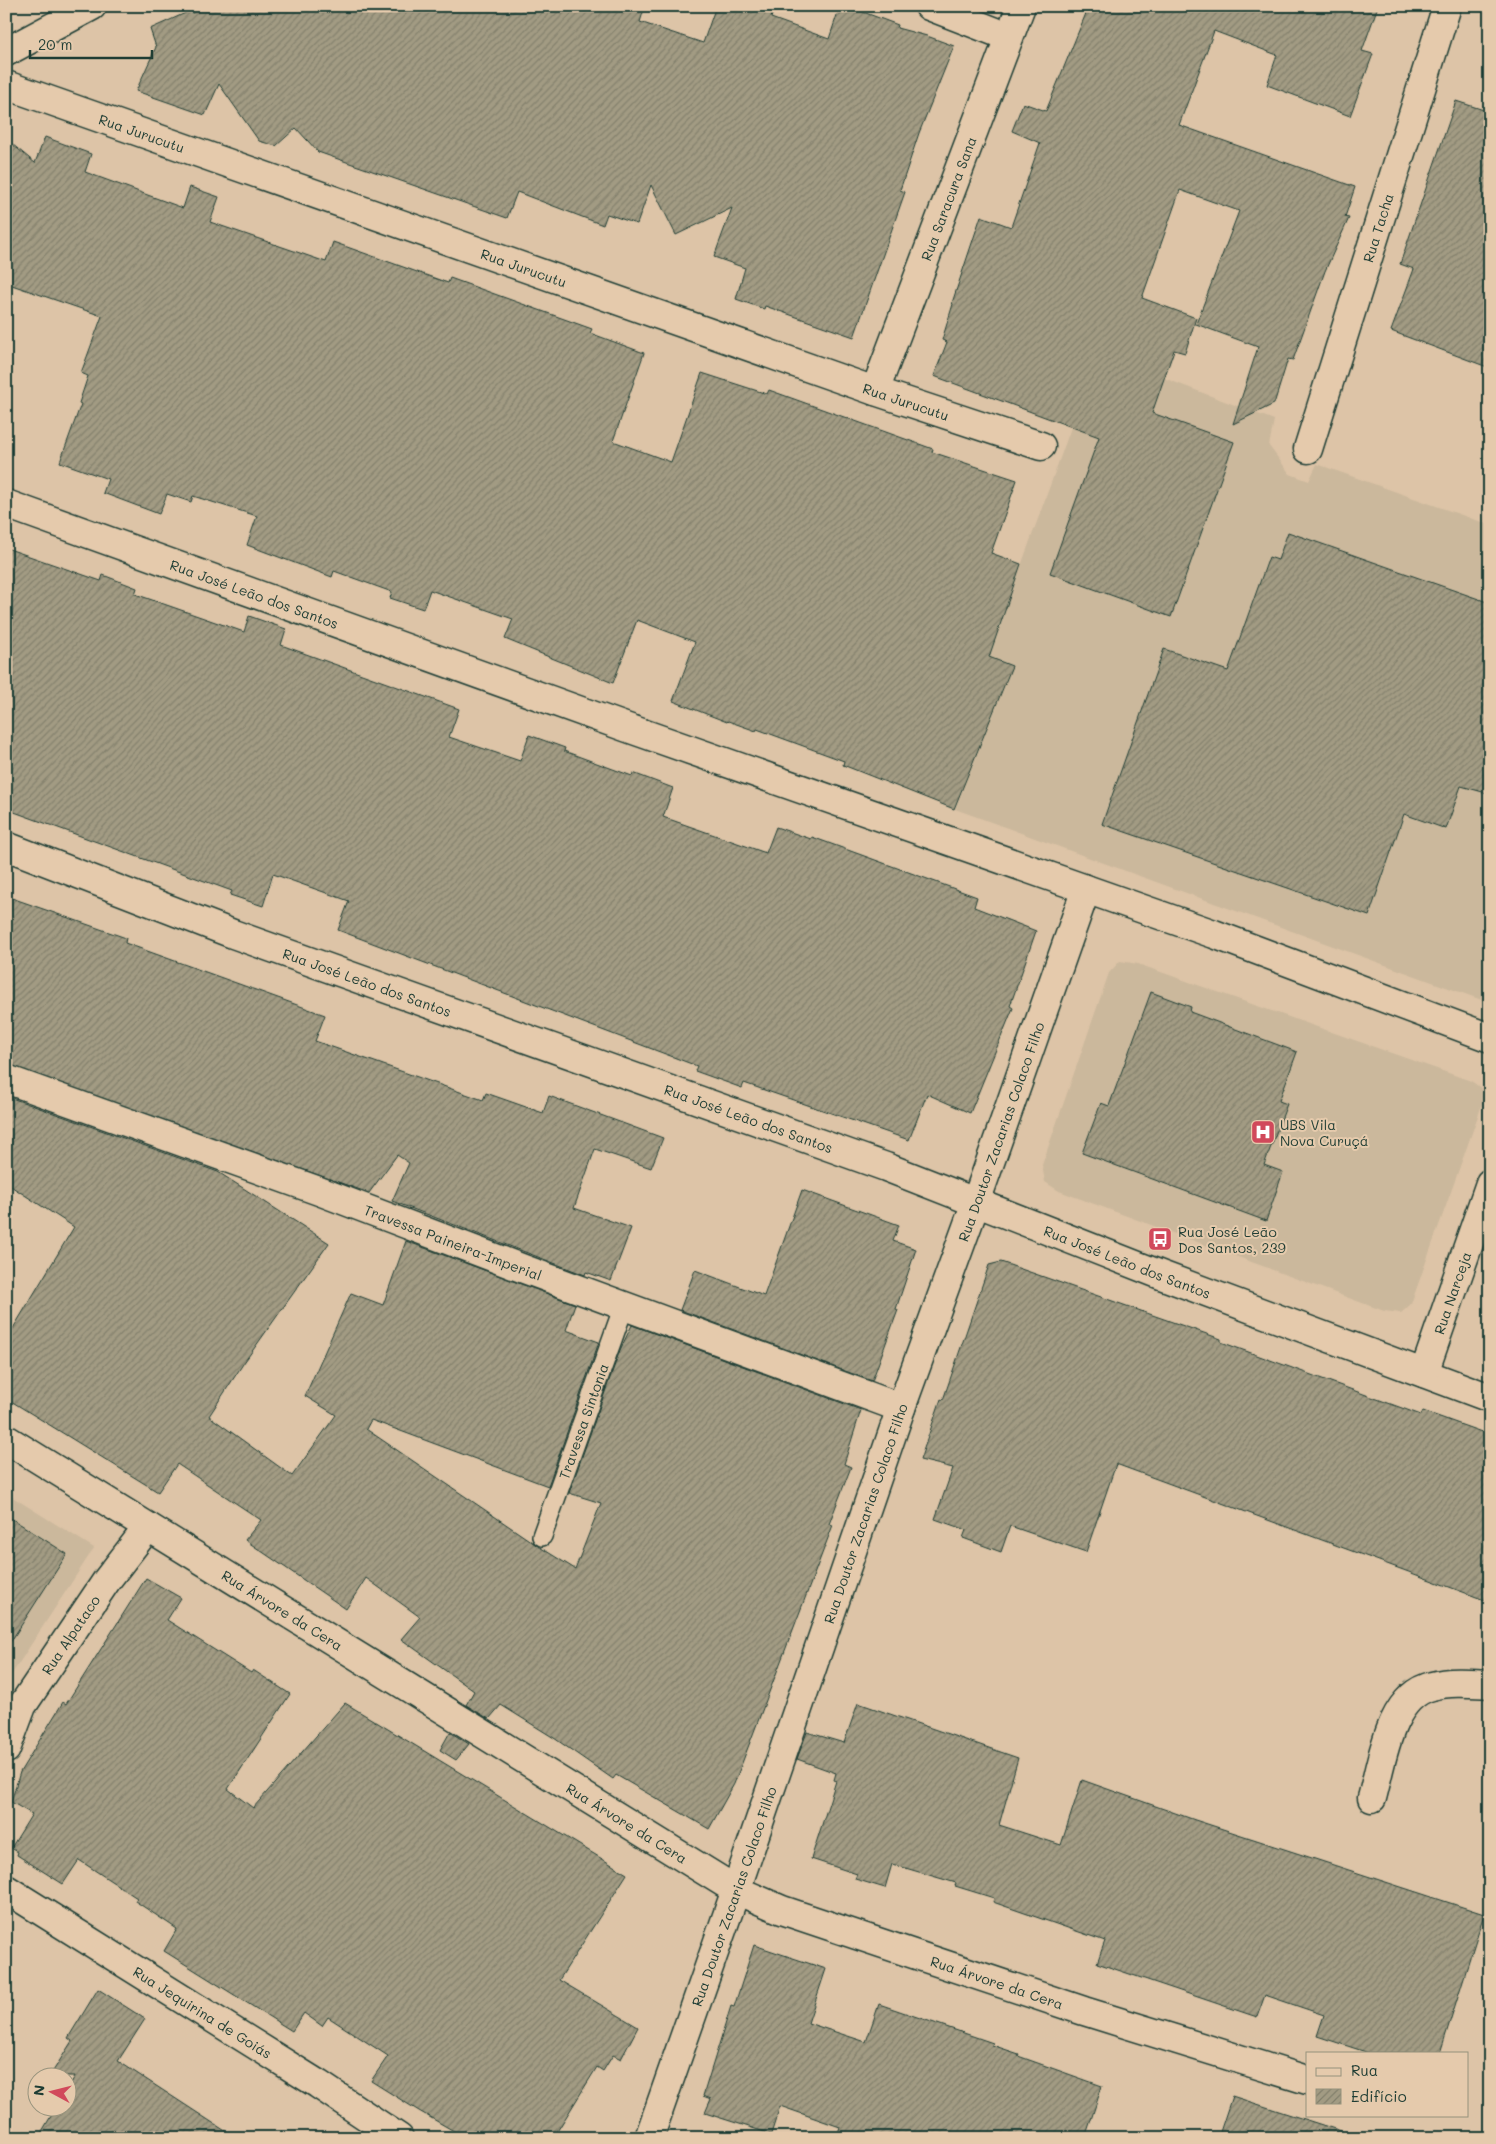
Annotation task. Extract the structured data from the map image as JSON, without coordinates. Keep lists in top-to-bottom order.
{
  "streets": {
    "street": [
      "Rua Jurucutu",
      "Rua Saracura Sana",
      "Rua Tacha",
      "Rua José Leão dos Santos",
      "Rua Doutor Zacarias Colaco Filho",
      "Travessa Paineira-Imperial",
      "Rua Narceja",
      "Rua Árvore da Cera",
      "Rua Alpataco",
      "Rua Jequirina de Goiás"
    ],
    "lane": ["Travessa Sintonia"]
  },
  "crossings": [
    ["Rua Jurucutu", "Rua Saracura Sana"],
    ["Rua José Leão dos Santos", "Rua Doutor Zacarias Colaco Filho"],
    ["Rua José Leão dos Santos", "Rua Narceja"],
    ["Rua Doutor Zacarias Colaco Filho", "Travessa Paineira-Imperial"],
    ["Rua Doutor Zacarias Colaco Filho", "Rua Árvore da Cera"],
    ["Travessa Paineira-Imperial", "Travessa Sintonia"],
    ["Rua Árvore da Cera", "Rua Alpataco"]
  ],
  "places": {
    "hospital": ["UBS Vila Nova Curuçá"],
    "bus stop": ["Rua José Leão Dos Santos, 239"]
  },
  "legend": ["Rua", "Edifício"],
  "scale_bar": "20 m",
  "north": "left"
}
